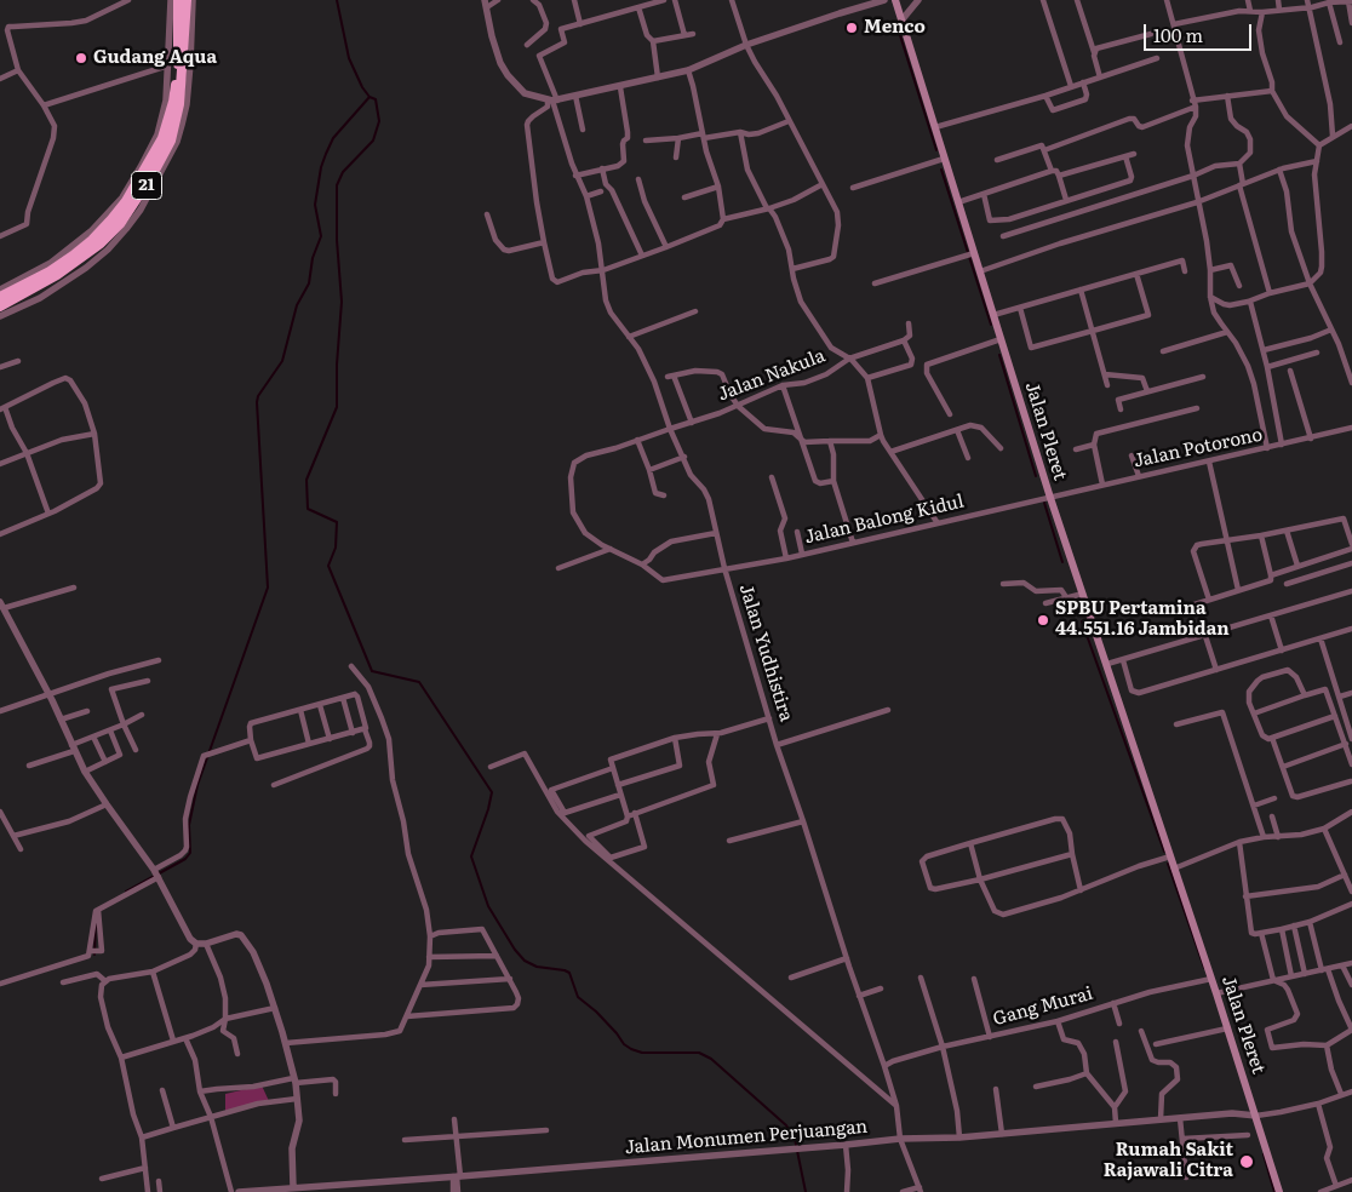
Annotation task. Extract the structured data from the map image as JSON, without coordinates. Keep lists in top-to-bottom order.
{
  "streets": {
    "highway": ["21"],
    "main road": ["Jalan Pleret"],
    "street": [
      "Jalan Nakula",
      "Jalan Potorono",
      "Jalan Balong Kidul",
      "Jalan Yudhistira",
      "Gang Murai",
      "Jalan Monumen Perjuangan"
    ]
  },
  "crossings": [
    ["Jalan Nakula", "Jalan Balong Kidul"],
    ["Jalan Nakula", "Jalan Yudhistira"],
    ["Jalan Pleret", "Jalan Potorono"],
    ["Jalan Pleret", "Jalan Balong Kidul"],
    ["Jalan Pleret", "Gang Murai"],
    ["Jalan Pleret", "Jalan Monumen Perjuangan"],
    ["Jalan Potorono", "Jalan Balong Kidul"],
    ["Jalan Balong Kidul", "Jalan Yudhistira"],
    ["Jalan Yudhistira", "Gang Murai"],
    ["Jalan Yudhistira", "Jalan Monumen Perjuangan"]
  ],
  "places": [
    "Menco",
    "Gudang Aqua",
    "SPBU Pertamina 44.551.16 Jambidan",
    "Rumah Sakit Rajawali Citra"
  ],
  "scale_bar": "100 m"
}
